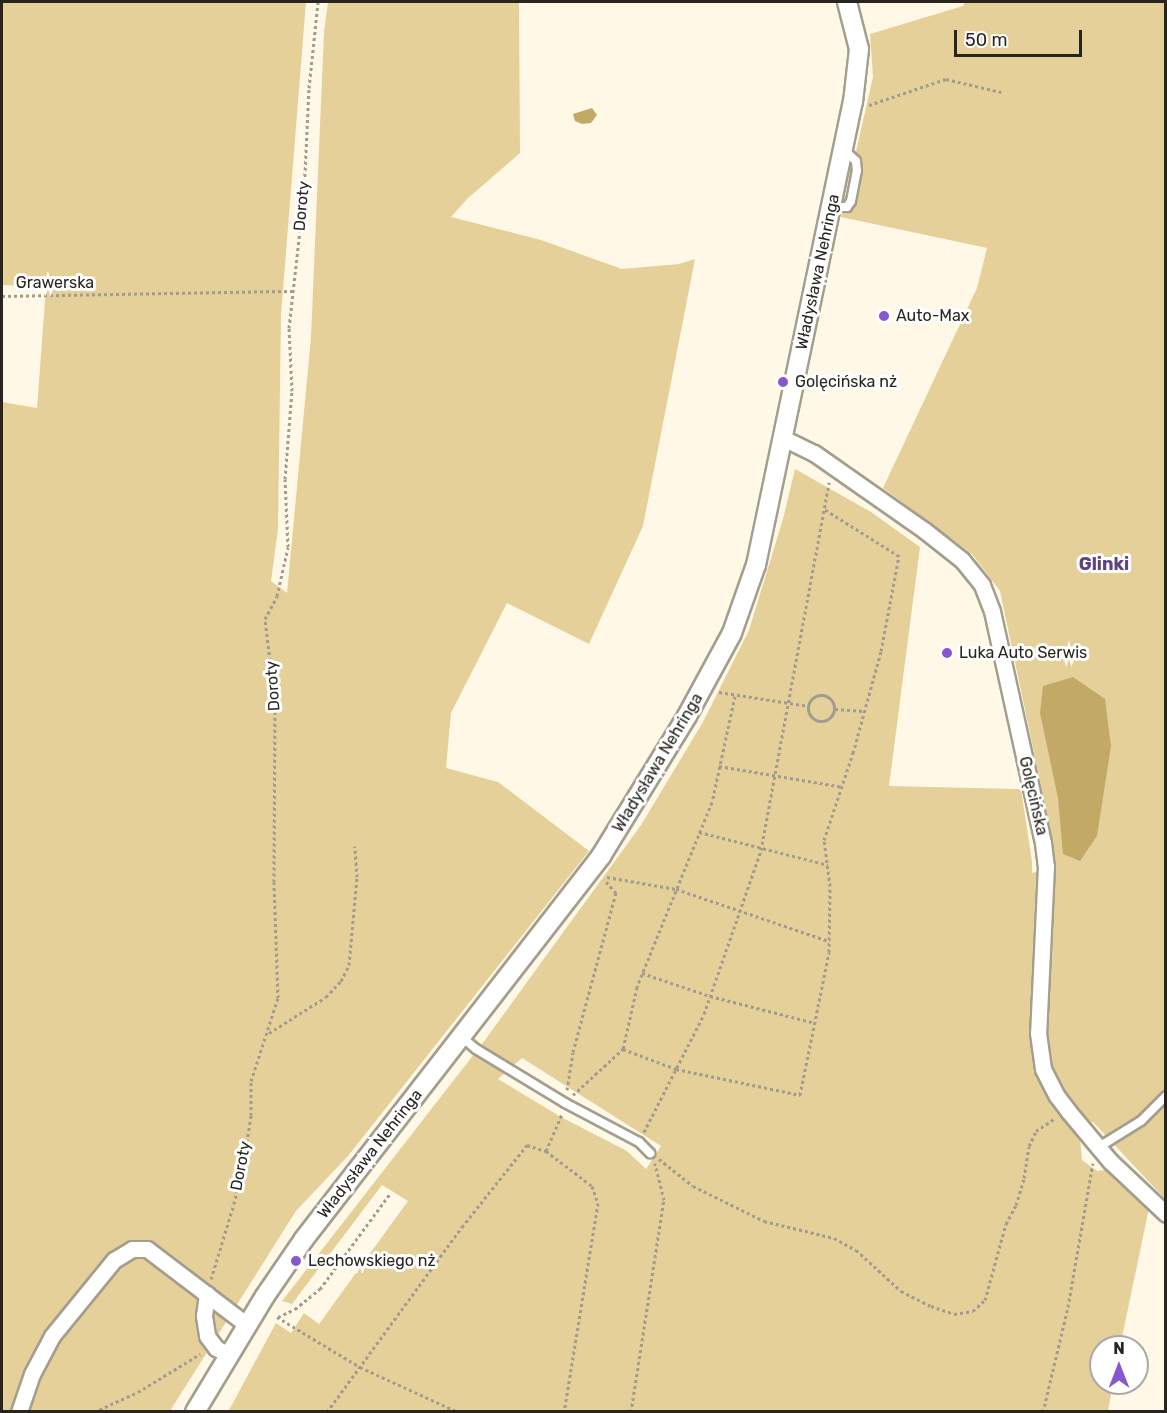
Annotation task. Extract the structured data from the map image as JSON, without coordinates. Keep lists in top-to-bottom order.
{
  "streets": {
    "street": ["Władysława Nehringa", "Golęcińska"],
    "path": ["Doroty", "Grawerska"]
  },
  "crossings": [
    ["Doroty", "Grawerska"],
    ["Władysława Nehringa", "Golęcińska"]
  ],
  "districts": ["Glinki"],
  "places": [
    "Auto-Max",
    "Golęcińska nż",
    "Luka Auto Serwis",
    "Lechowskiego nż"
  ],
  "scale_bar": "50 m",
  "north": "top"
}
